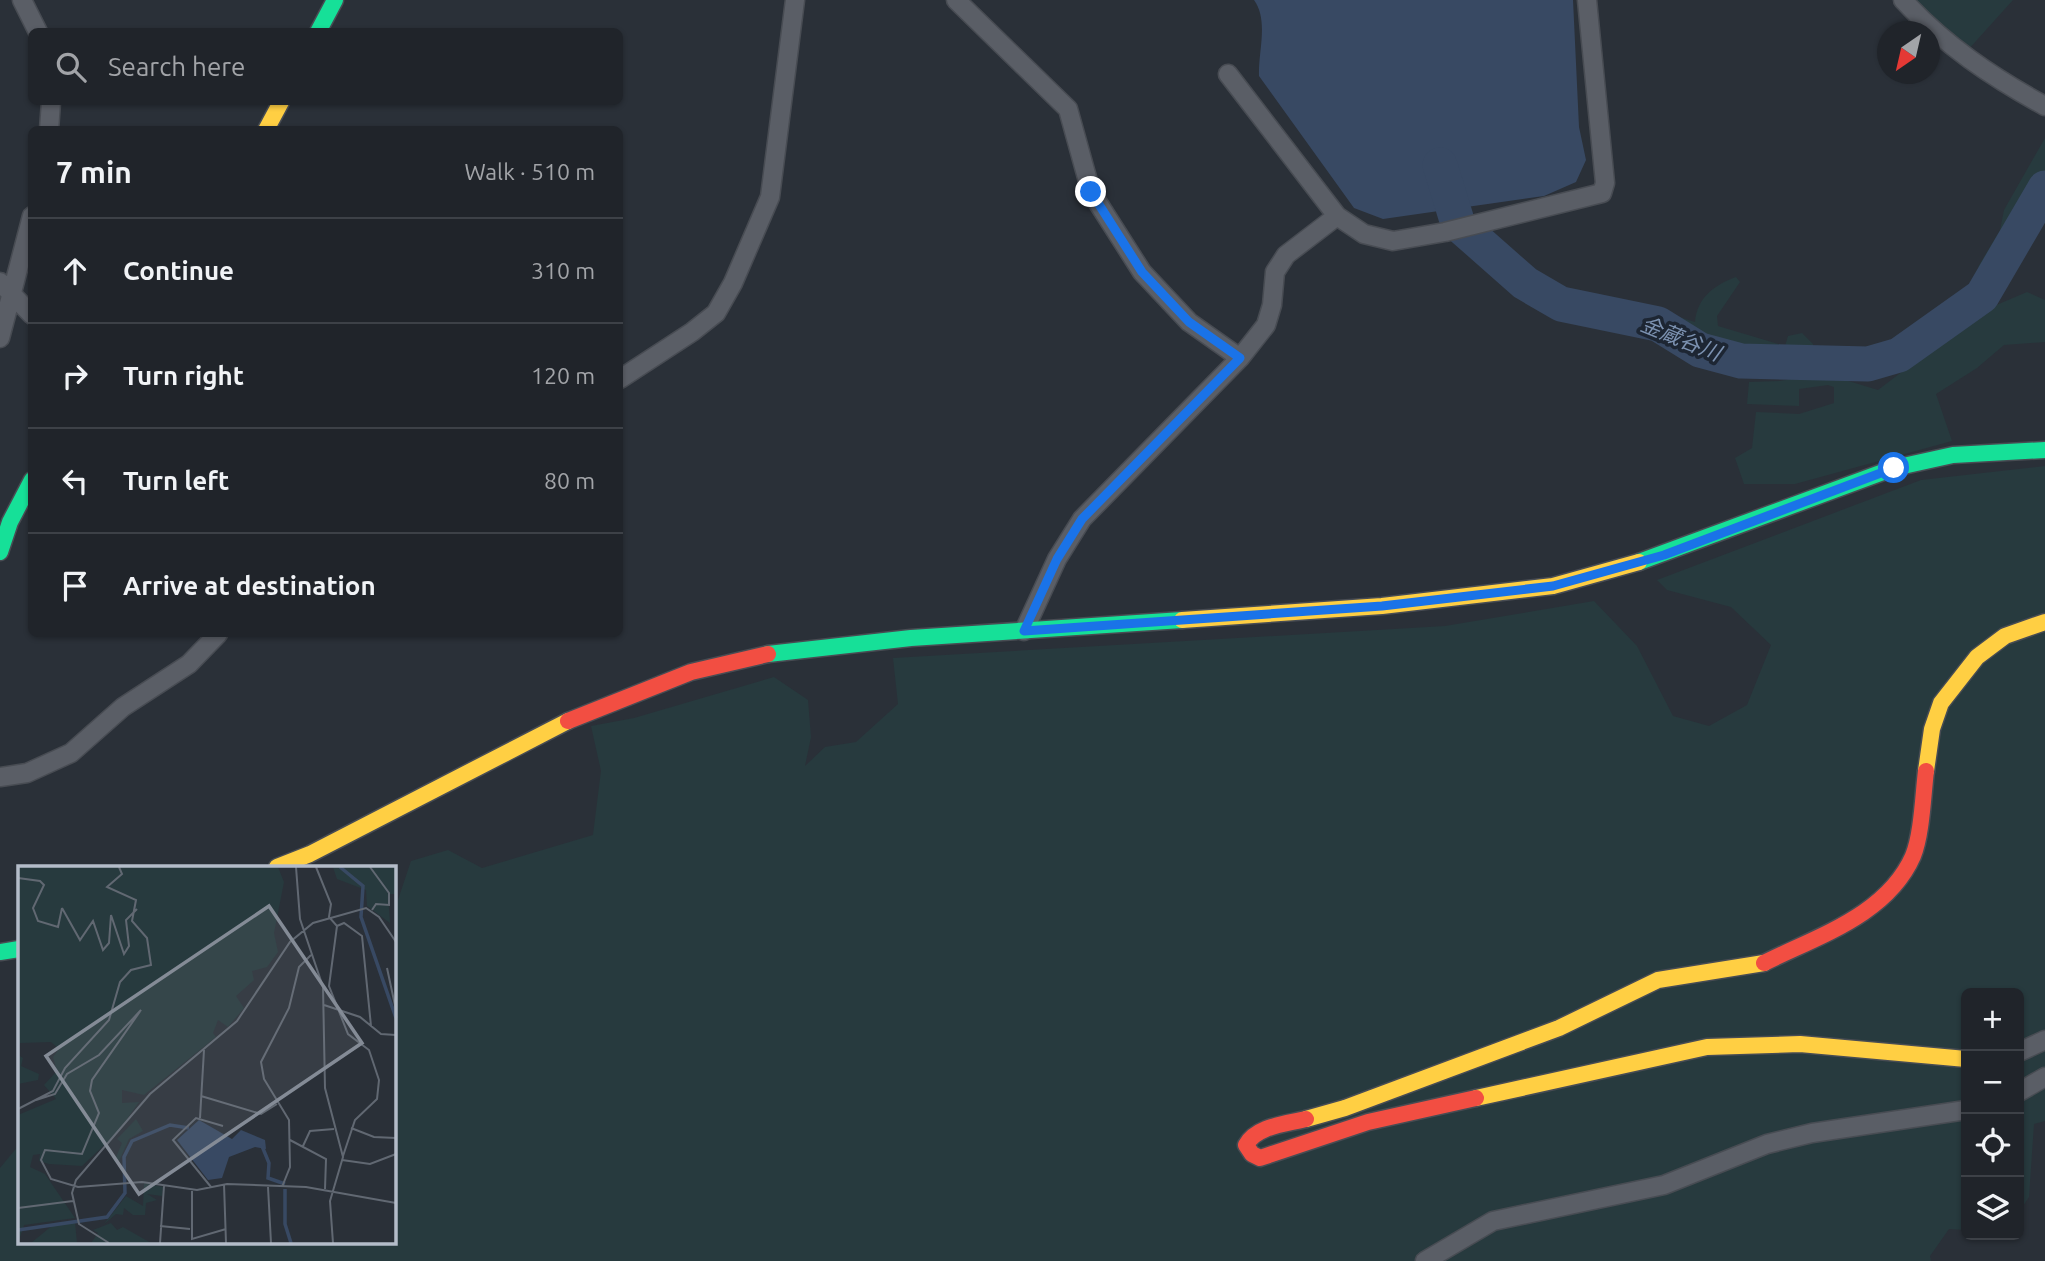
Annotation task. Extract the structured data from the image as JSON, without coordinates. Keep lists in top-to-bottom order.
{
  "water": ["金蔵谷川"],
  "north": "bottom left",
  "page": {
    "search": "Search here",
    "heading": ["7 min", "Walk · 510 m"],
    "list": [
      ["Continue", "310 m"],
      ["Turn right", "120 m"],
      ["Turn left", "80 m"],
      "Arrive at destination"
    ],
    "map_buttons": ["+", "−"]
  }
}
